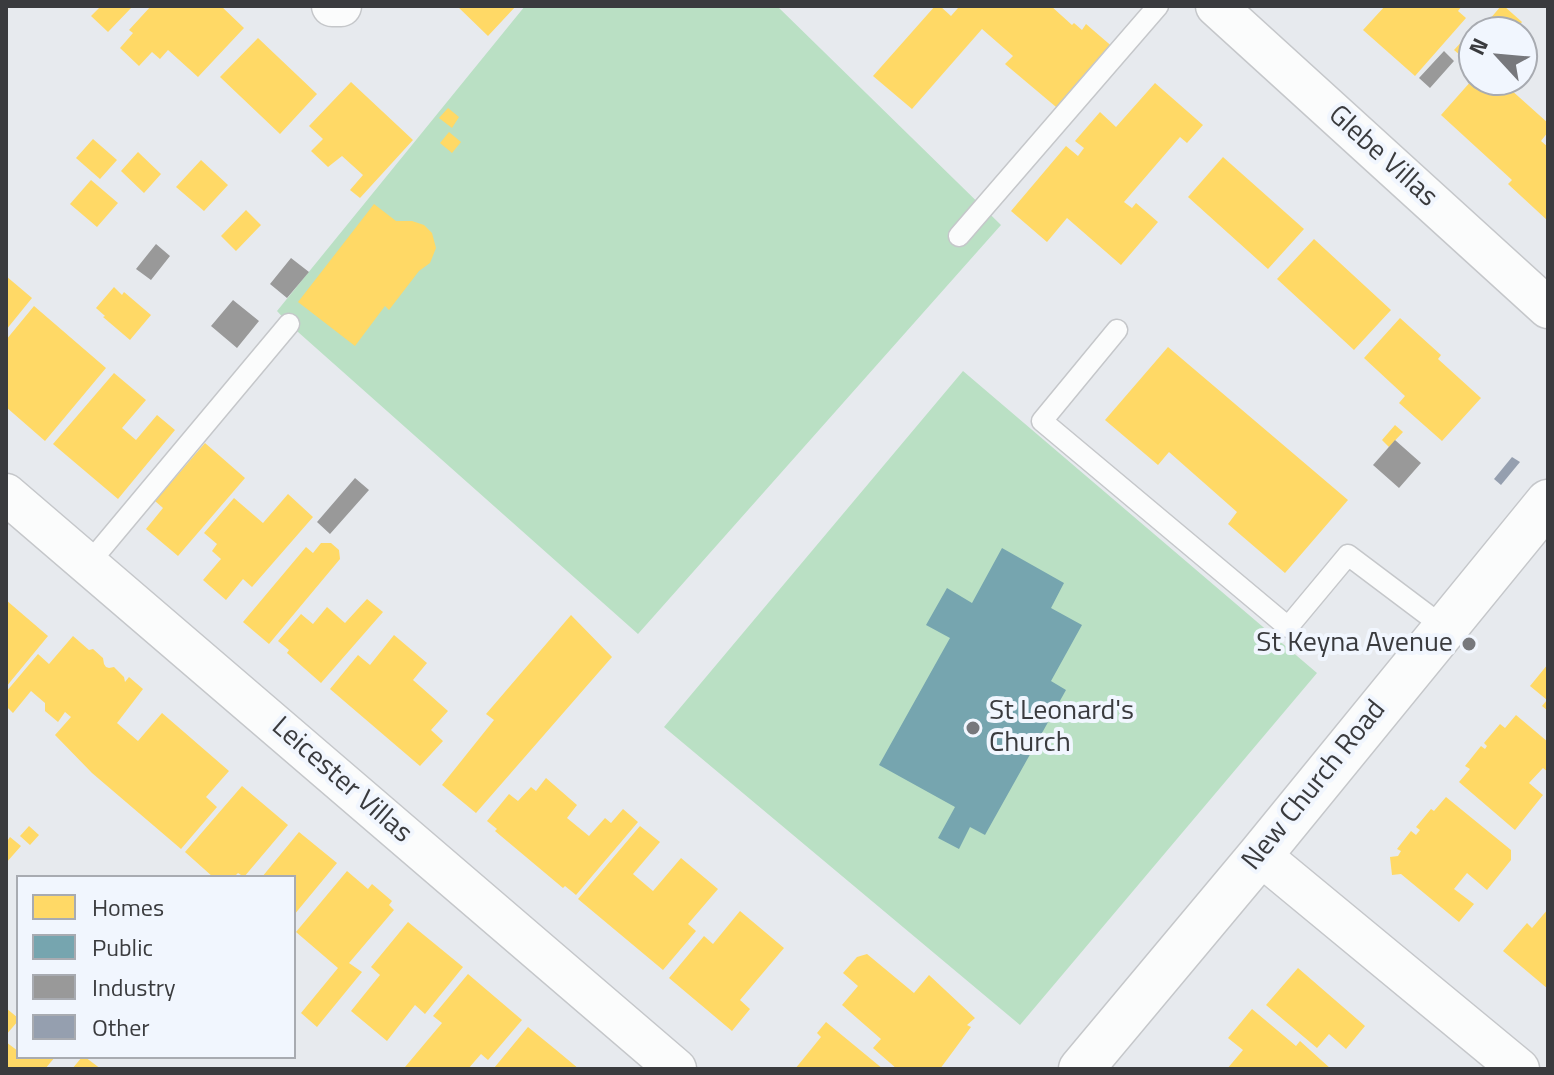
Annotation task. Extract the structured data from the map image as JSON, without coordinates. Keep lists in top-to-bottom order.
{
  "streets": {
    "main road": ["New Church Road"],
    "street": ["Glebe Villas", "Leicester Villas"]
  },
  "places": ["St Keyna Avenue", "St Leonard's Church"],
  "legend": [
    "Homes",
    "Public",
    "Industry",
    "Other"
  ],
  "north": "top left"
}
